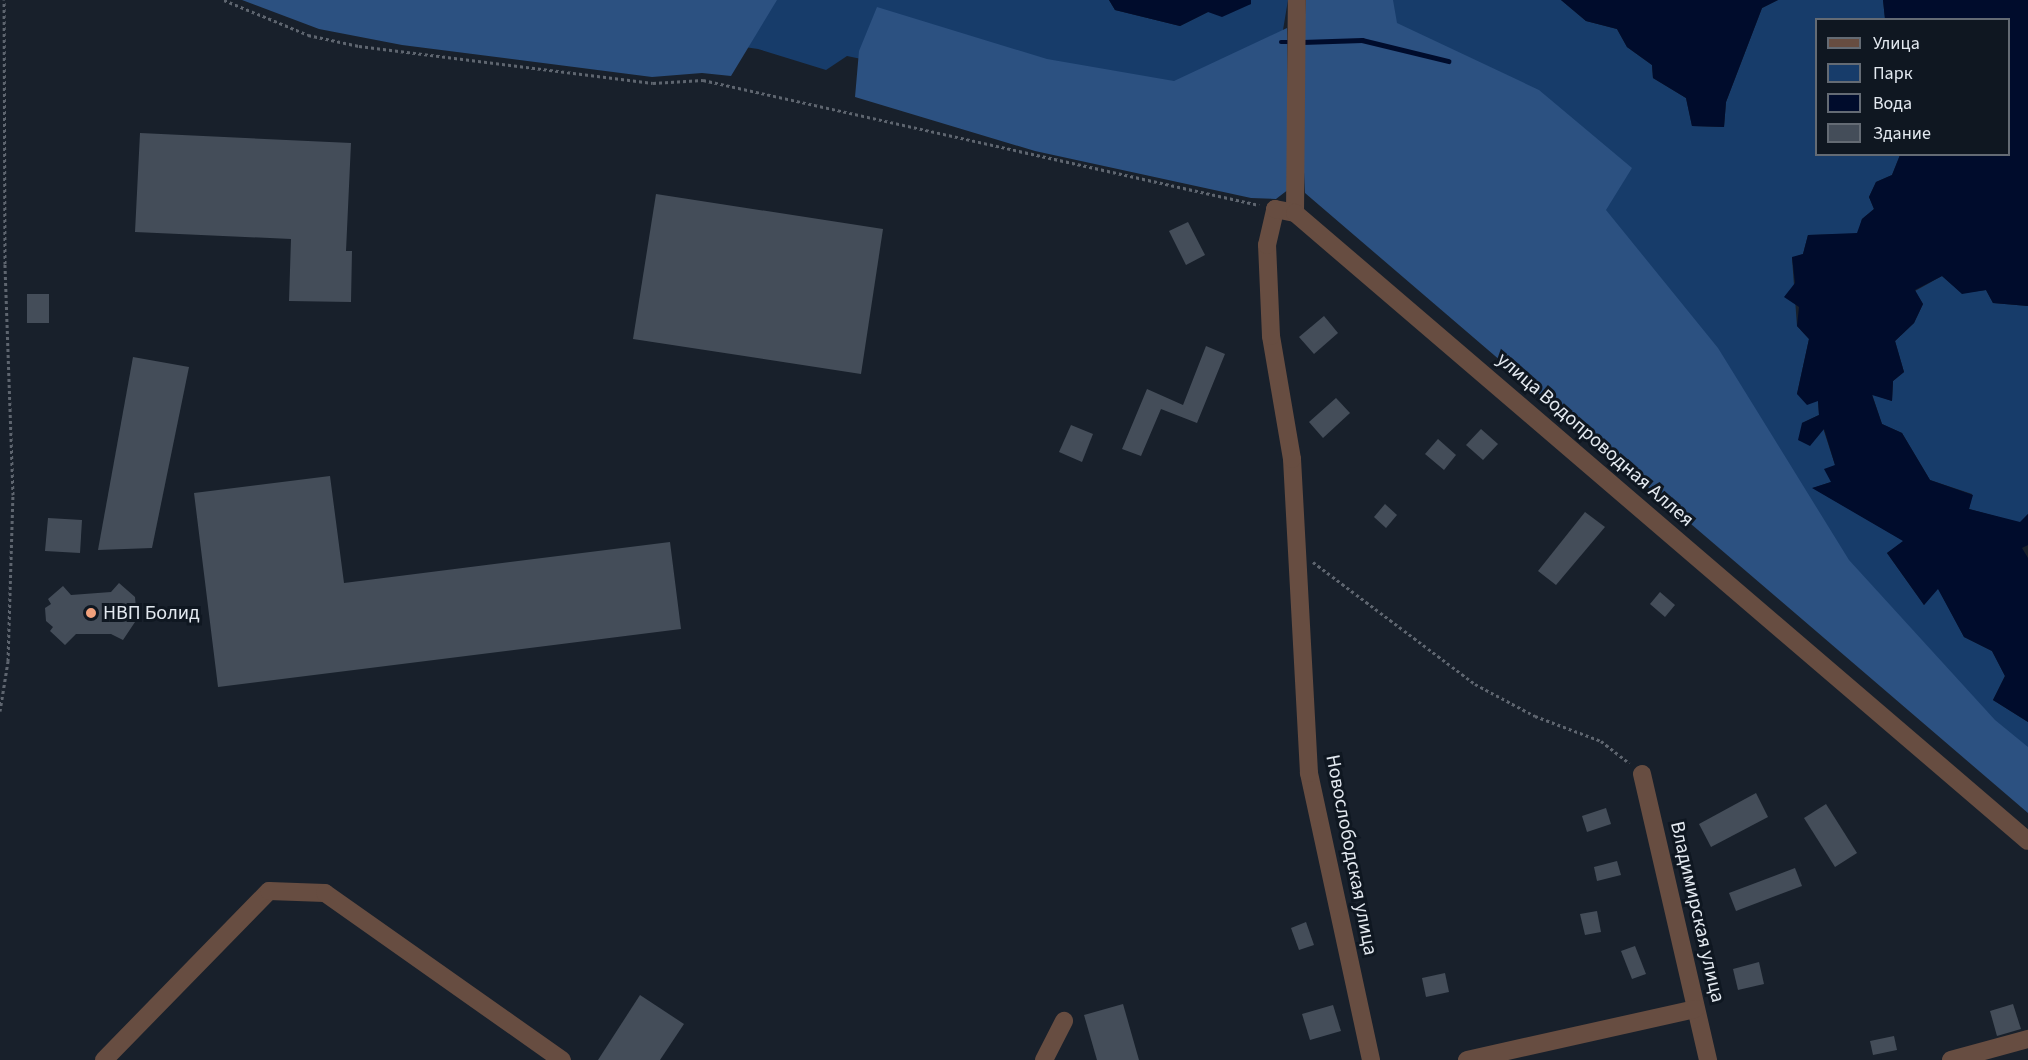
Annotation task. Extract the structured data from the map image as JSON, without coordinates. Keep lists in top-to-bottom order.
{
  "streets": {
    "street": ["улица Водопроводная Аллея", "Новослободская улица", "Владимирская улица"]
  },
  "places": ["НВП Болид"],
  "legend": [
    "Улица",
    "Парк",
    "Вода",
    "Здание"
  ]
}
